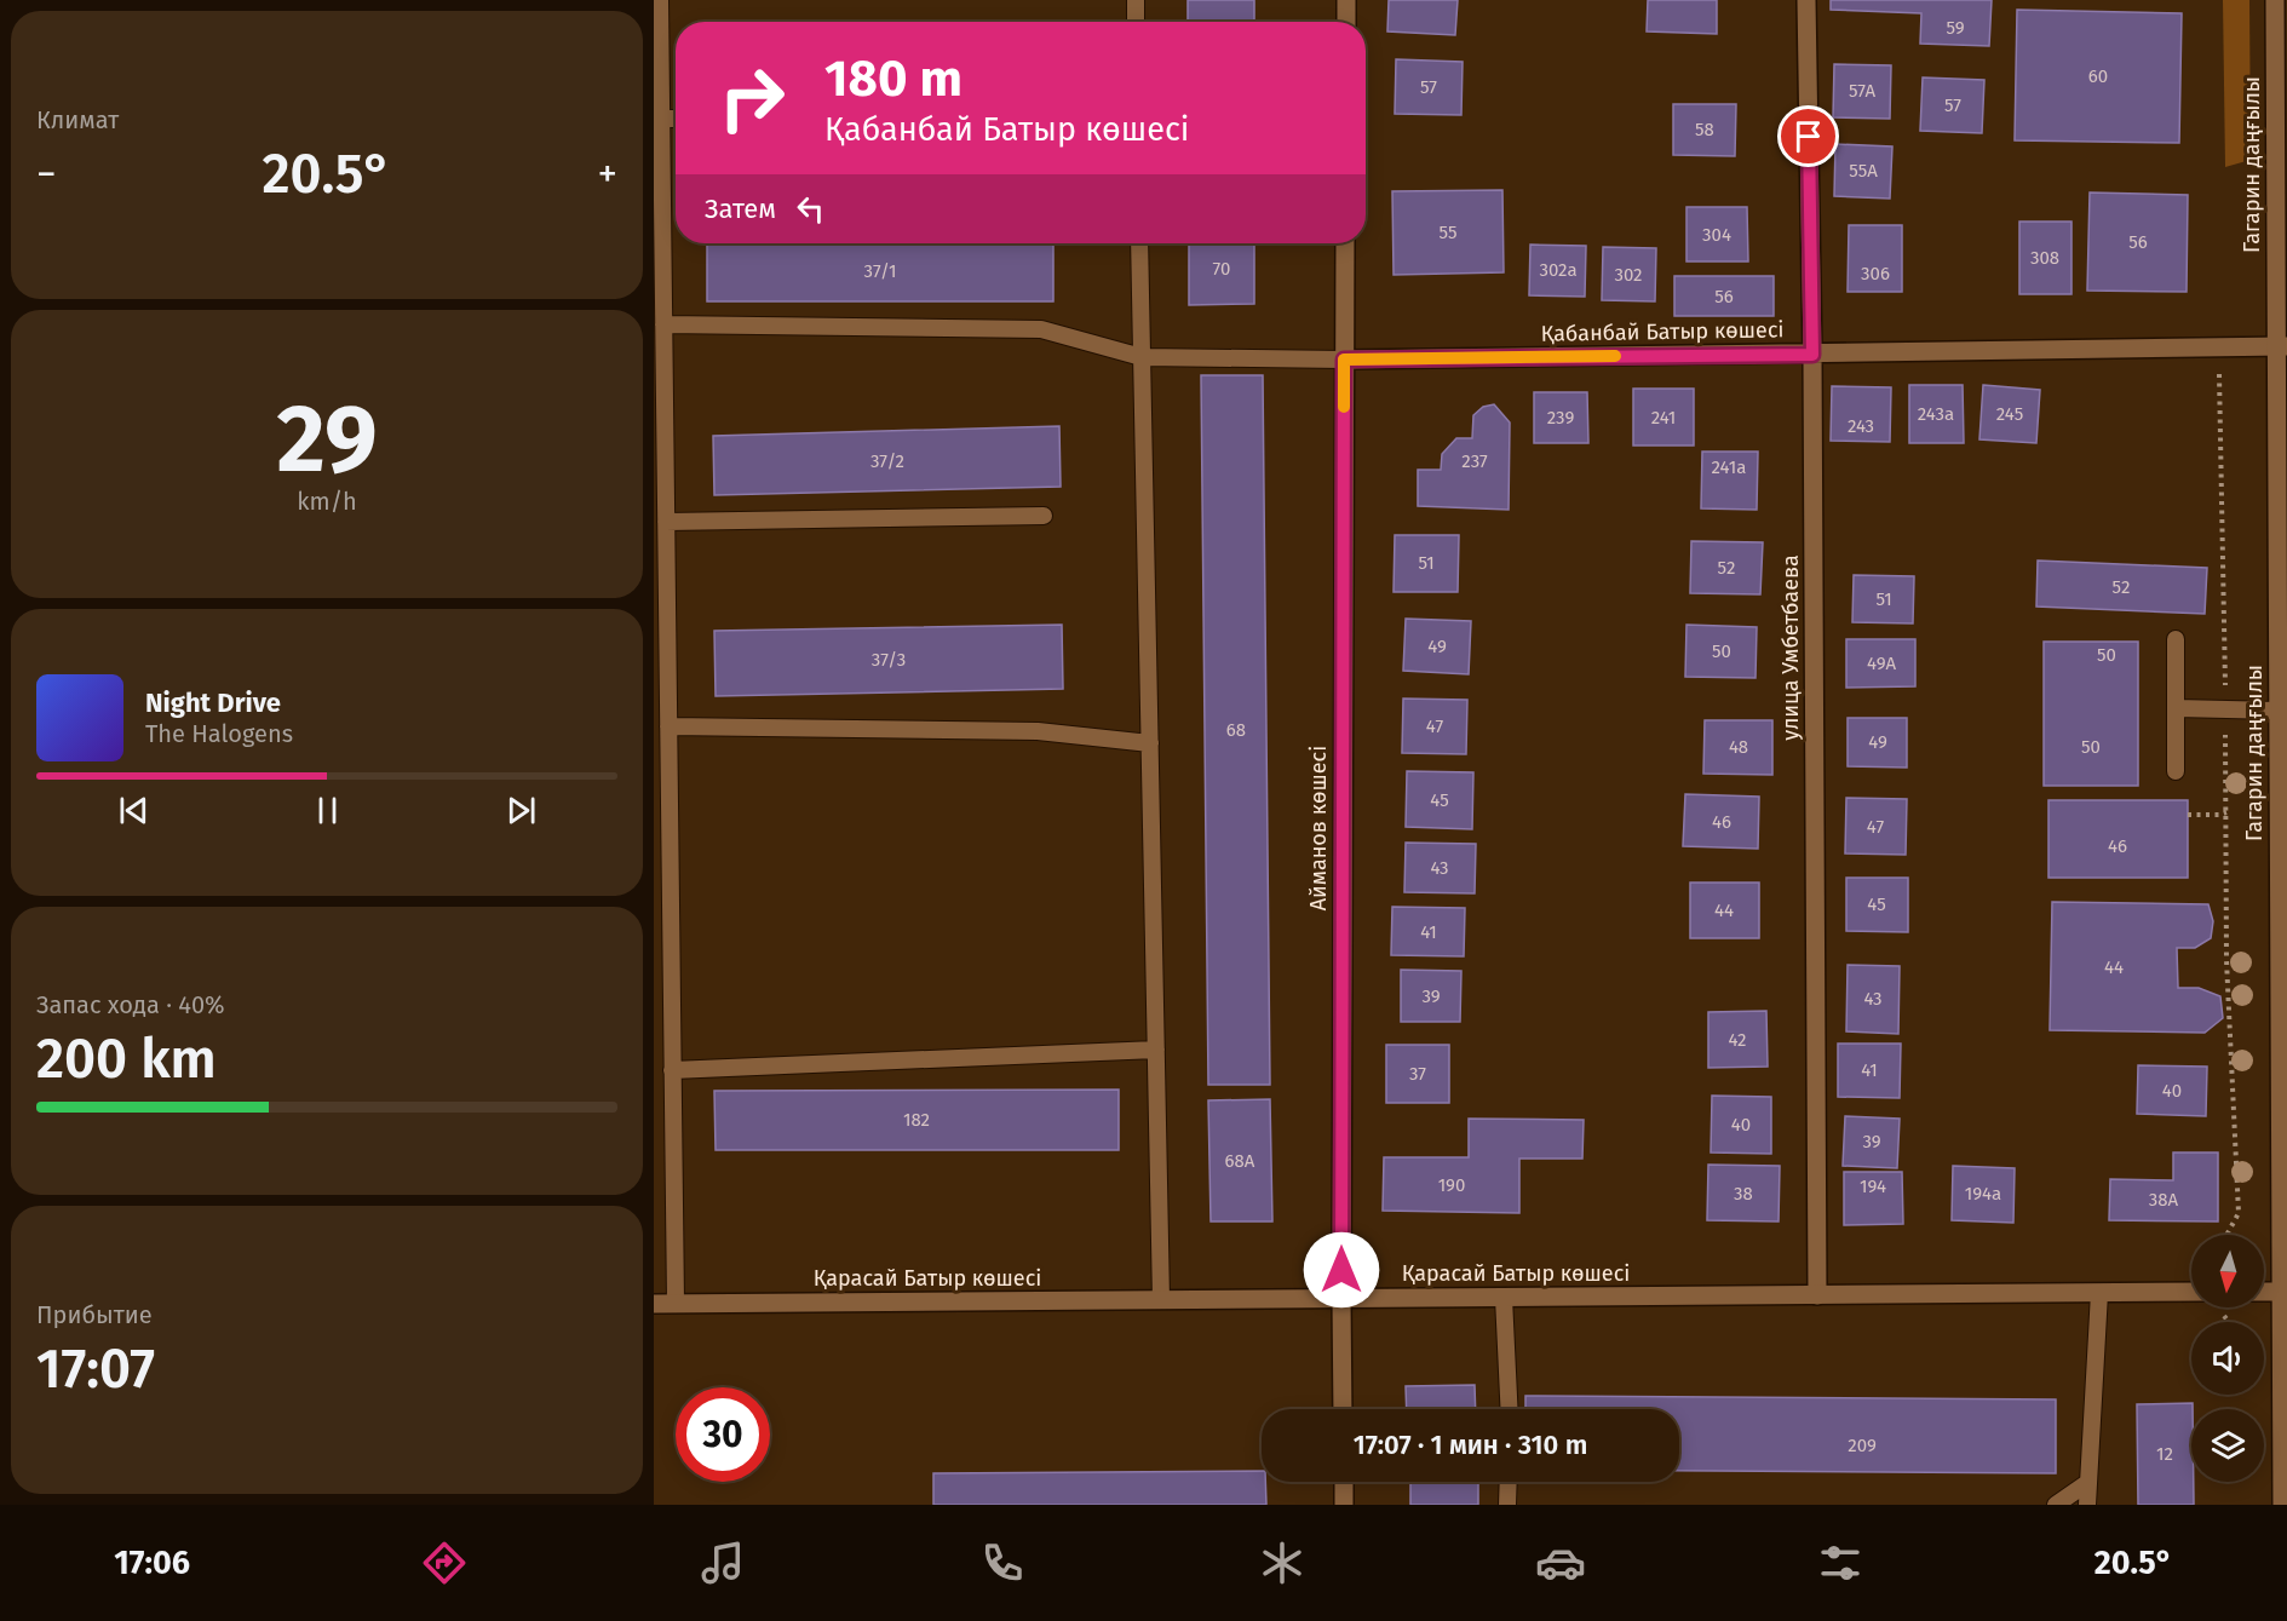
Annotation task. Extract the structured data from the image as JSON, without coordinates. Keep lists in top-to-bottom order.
{
  "streets": {
    "street": [
      "Гагарин даңғылы",
      "Қабанбай Батыр көшесі",
      "улица Умбетбаева",
      "Айманов көшесі",
      "Қарасай Батыр көшесі"
    ]
  },
  "crossings": [
    ["Гагарин даңғылы", "Қабанбай Батыр көшесі"],
    ["Қабанбай Батыр көшесі", "улица Умбетбаева"],
    ["Қабанбай Батыр көшесі", "Айманов көшесі"],
    ["улица Умбетбаева", "Қарасай Батыр көшесі"],
    ["Айманов көшесі", "Қарасай Батыр көшесі"]
  ],
  "house_numbers": [
    "59",
    "60",
    "57",
    "57А",
    "57",
    "58",
    "55А",
    "55",
    "304",
    "56",
    "308",
    "70",
    "302а",
    "37/1",
    "306",
    "302",
    "56",
    "243а",
    "245",
    "239",
    "241",
    "243",
    "37/2",
    "237",
    "241а",
    "51",
    "52",
    "52",
    "51",
    "49",
    "50",
    "50",
    "37/3",
    "49А",
    "47",
    "68",
    "49",
    "48",
    "50",
    "45",
    "46",
    "47",
    "46",
    "43",
    "45",
    "44",
    "41",
    "44",
    "39",
    "43",
    "42",
    "41",
    "37",
    "40",
    "182",
    "40",
    "39",
    "68А",
    "190",
    "194",
    "38",
    "194а",
    "38А",
    "209",
    "12"
  ],
  "north": "bottom",
  "page": {
    "tile": [
      "Климат",
      ["29", "km/h"],
      ["Запас хода · 40%", "200 km"],
      ["Прибытие", "17:07"]
    ],
    "turn": ["180 m", "Қабанбай Батыр көшесі"],
    "heat": ["−", "20.5°", "+"],
    "then": "Затем",
    "song": ["Night Drive", "The Halogens"],
    "limit": "30",
    "trip": "17:07 · 1 мин · 310 m",
    "tabs": ["17:06", "20.5°"]
  }
}
